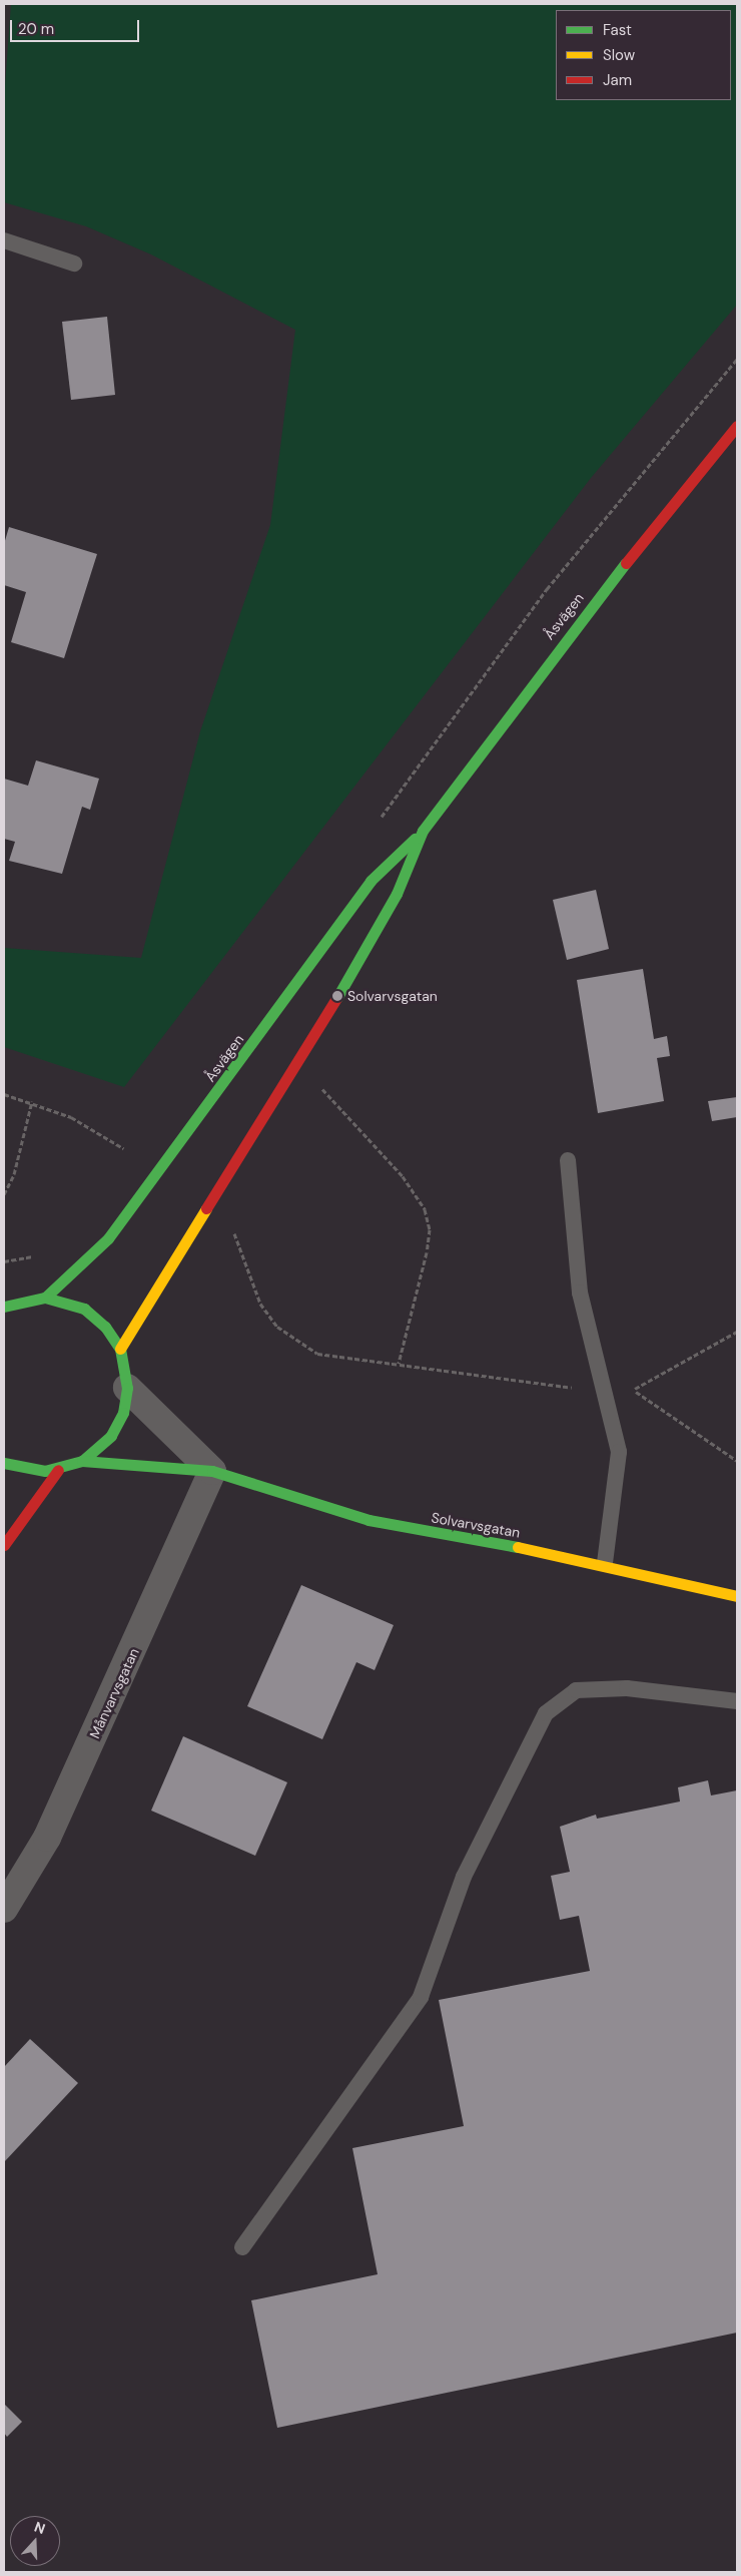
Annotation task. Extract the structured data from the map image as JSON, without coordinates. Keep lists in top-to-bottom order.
{
  "streets": {
    "street": ["Åsvägen", "Solvarvsgatan", "Månvarvsgatan"]
  },
  "crossings": [
    ["Solvarvsgatan", "Månvarvsgatan"]
  ],
  "places": ["Solvarvsgatan"],
  "legend": ["Fast", "Slow", "Jam"],
  "scale_bar": "20 m",
  "north": "top"
}
